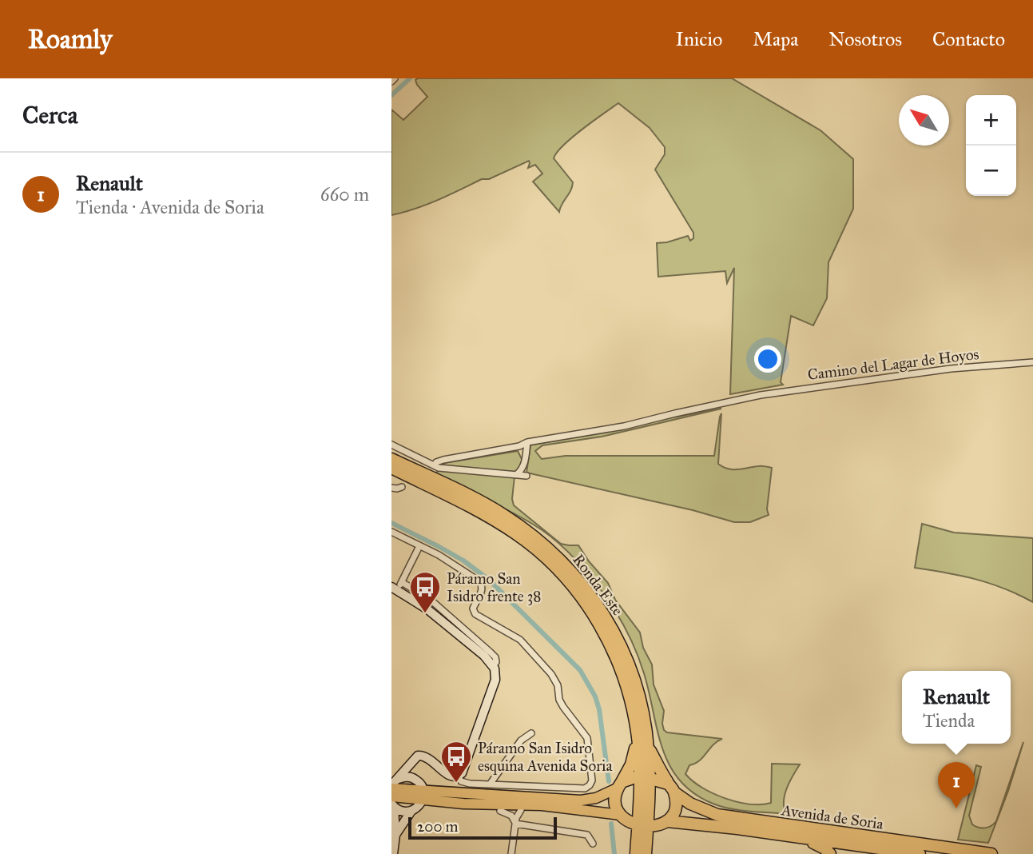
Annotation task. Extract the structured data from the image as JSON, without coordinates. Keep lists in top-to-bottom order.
{
  "streets": {
    "highway": ["Ronda Este", "Avenida de Soria"],
    "street": ["Camino del Lagar de Hoyos"]
  },
  "crossings": [
    ["Ronda Este", "Avenida de Soria"]
  ],
  "places": {
    "bus stop": ["Páramo San Isidro frente 38", "Páramo San Isidro esquina Avenida Soria"]
  },
  "scale_bar": "200 m",
  "north": "top left",
  "page": {
    "header": "Roamly",
    "nav": [
      "Inicio",
      "Mapa",
      "Nosotros",
      "Contacto"
    ],
    "heading": "Cerca",
    "map_buttons": ["+", "−"],
    "list": [
      {
        "mark": "1",
        "name": "Renault",
        "note": "Tienda · Avenida de Soria",
        "value": "660 m"
      }
    ],
    "popup": ["Renault", "Tienda"],
    "pins": "1",
    "scale": "200 m"
  }
}
